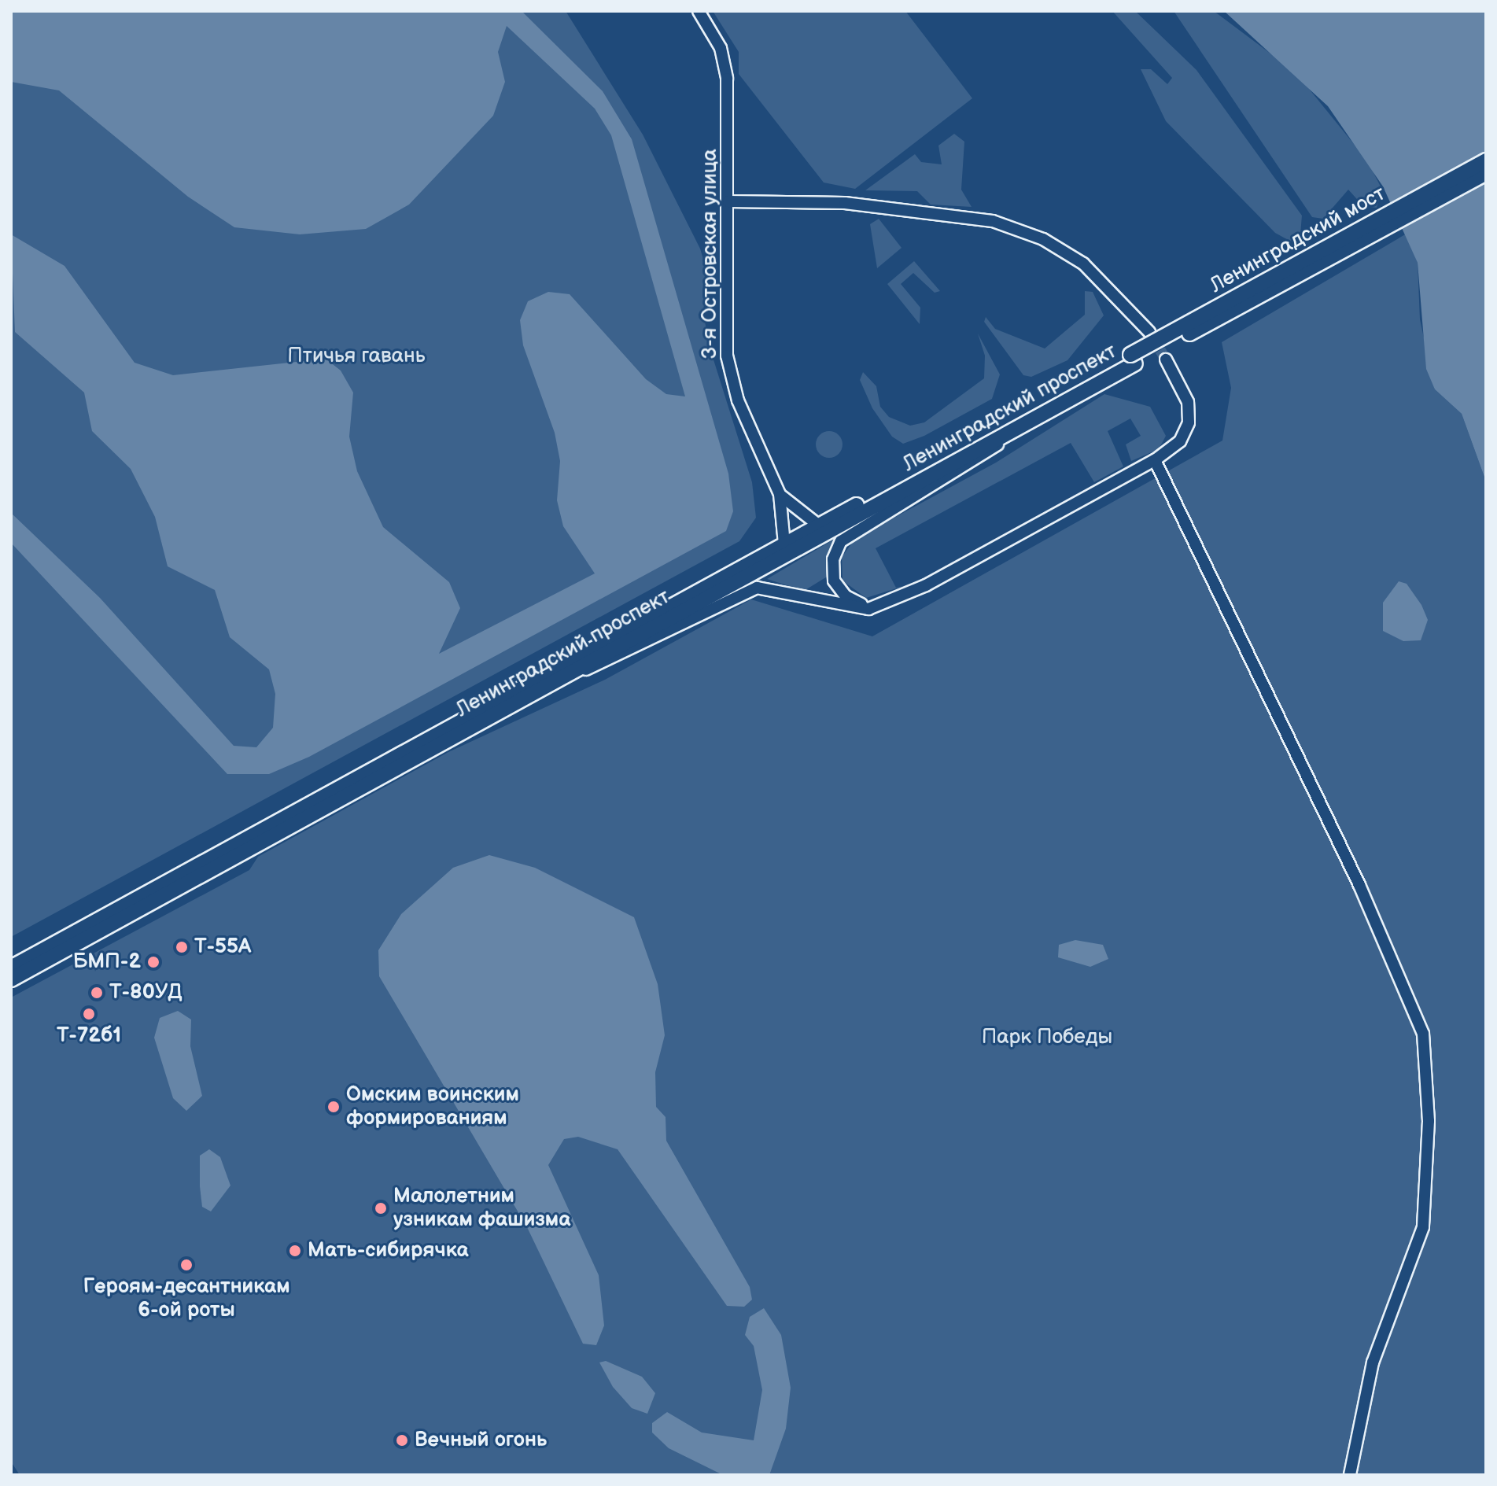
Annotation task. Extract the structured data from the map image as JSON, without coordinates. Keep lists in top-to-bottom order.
{
  "streets": {
    "main road": ["Ленинградский мост", "Ленинградский проспект"],
    "street": ["3-я Островская улица"]
  },
  "crossings": [
    ["Ленинградский мост", "Ленинградский проспект"]
  ],
  "parks": ["Птичья гавань", "Парк Победы"],
  "places": [
    "Т-55А",
    "БМП-2",
    "Т-80УД",
    "Т-72б1",
    "Омским воинским формированиям",
    "Малолетним узникам фашизма",
    "Мать-сибирячка",
    "Героям-десантникам 6-ой роты",
    "Вечный огонь"
  ]
}
